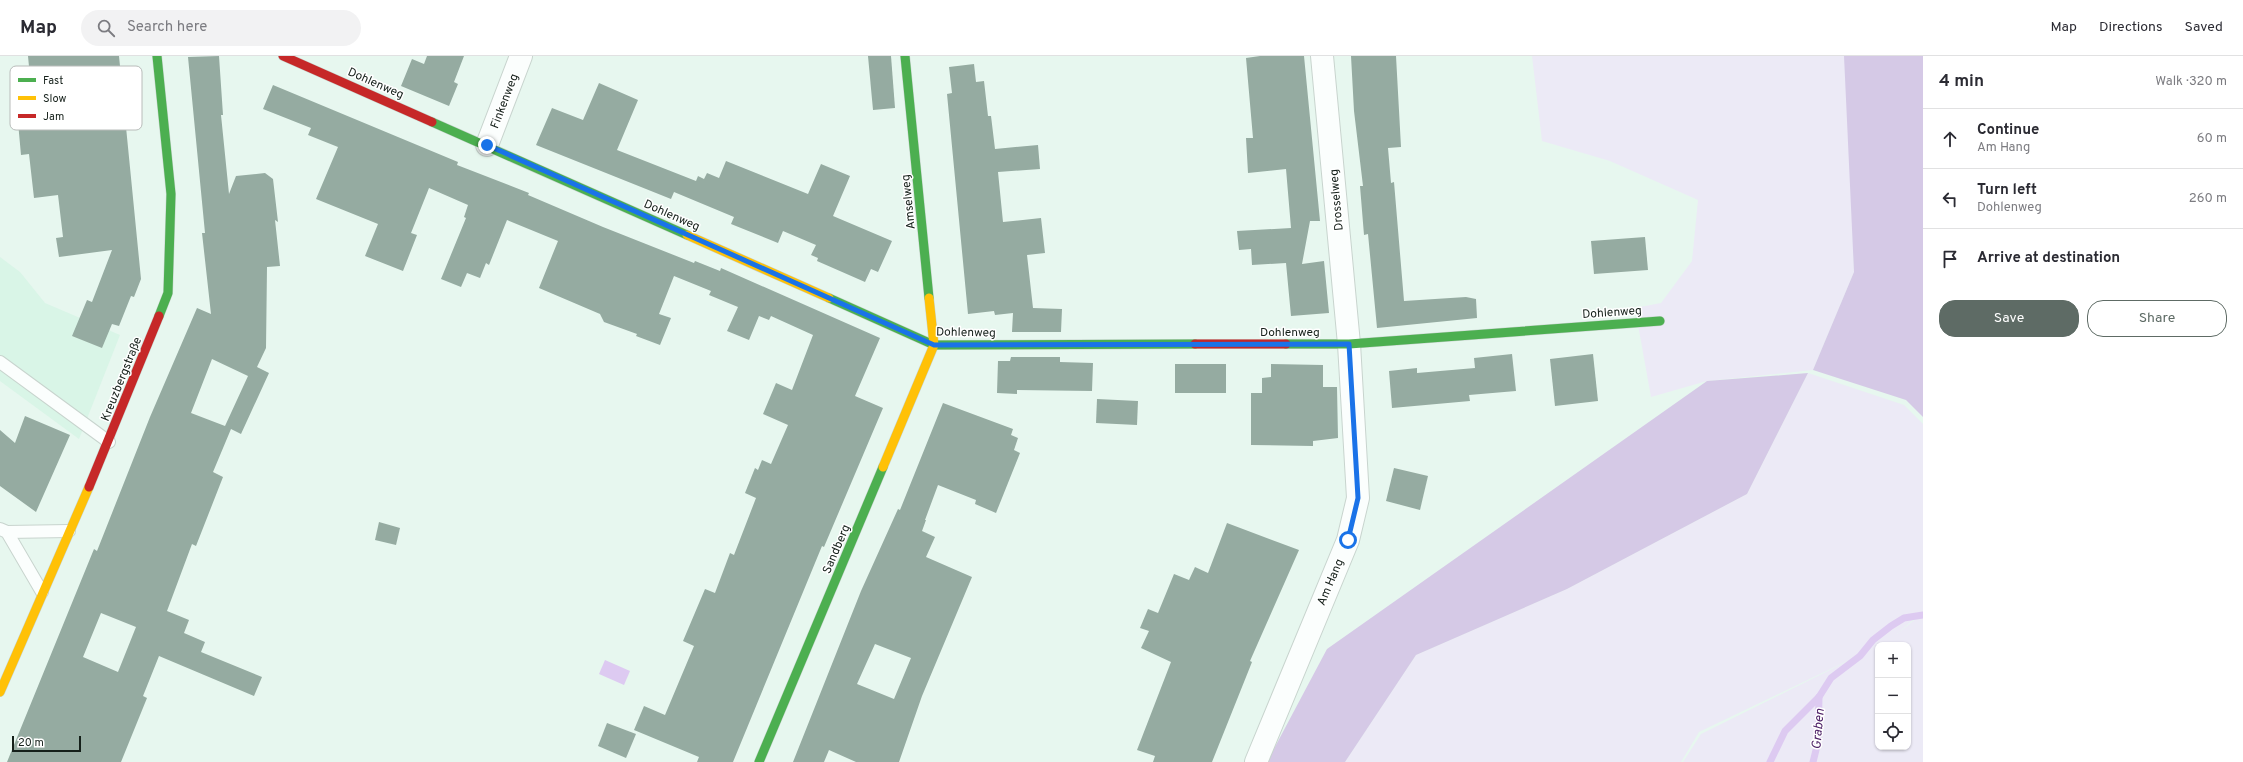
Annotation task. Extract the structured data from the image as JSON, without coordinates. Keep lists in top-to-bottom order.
{
  "streets": {
    "street": [
      "Dohlenweg",
      "Finkenweg",
      "Drosselweg",
      "Amselweg",
      "Kreuzbergstraße",
      "Sandberg",
      "Am Hang"
    ]
  },
  "crossings": [
    ["Dohlenweg", "Finkenweg"],
    ["Dohlenweg", "Drosselweg"],
    ["Dohlenweg", "Amselweg"],
    ["Dohlenweg", "Sandberg"],
    ["Dohlenweg", "Am Hang"],
    ["Drosselweg", "Am Hang"],
    ["Amselweg", "Sandberg"]
  ],
  "water": ["Graben"],
  "legend": ["Fast", "Slow", "Jam"],
  "scale_bar": "20 m",
  "page": {
    "header": "Map",
    "search": "Search here",
    "nav": ["Map", "Directions", "Saved"],
    "heading": ["4 min", "Walk · 320 m"],
    "list": [
      ["Continue", "Am Hang", "60 m"],
      ["Turn left", "Dohlenweg", "260 m"],
      "Arrive at destination"
    ],
    "buttons": ["Save", "Share"],
    "map_buttons": ["+", "−"],
    "scale": "20 m"
  }
}
